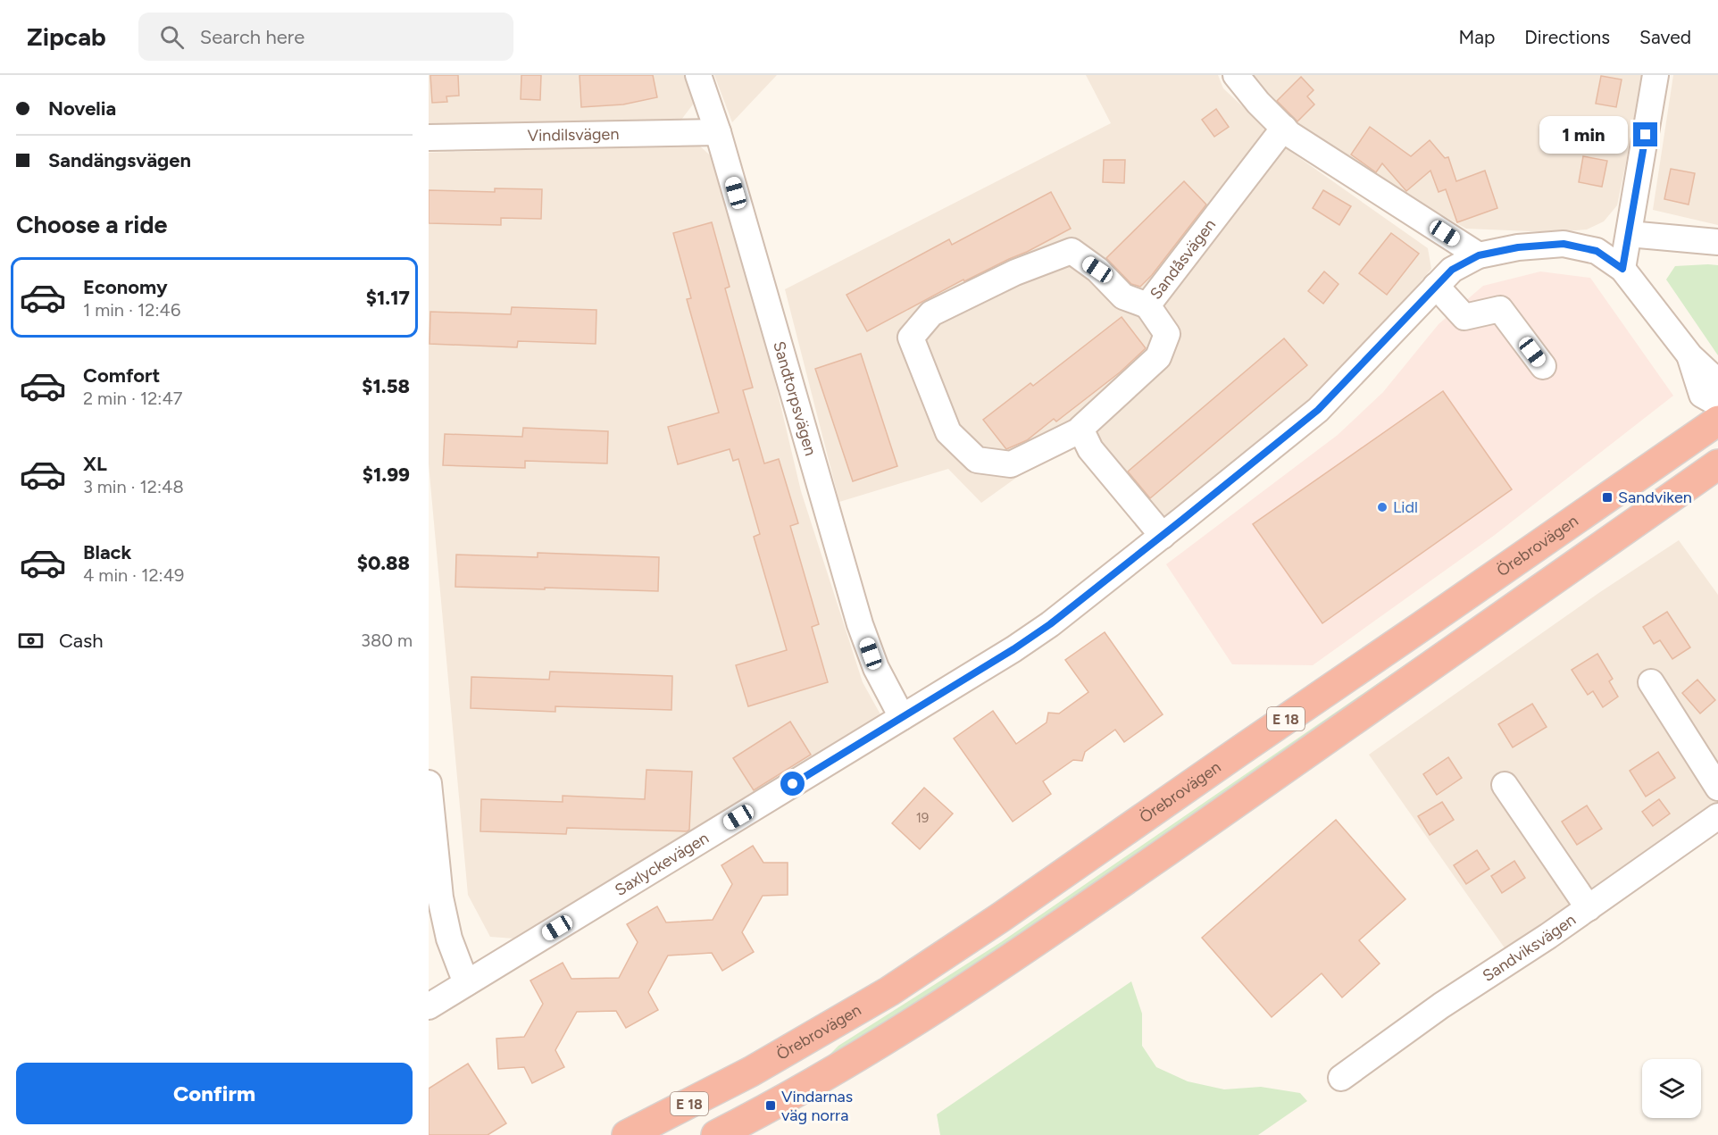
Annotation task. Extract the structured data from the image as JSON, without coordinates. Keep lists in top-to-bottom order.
{
  "streets": {
    "highway": ["Örebrovägen", "E 18"],
    "street": [
      "Vindilsvägen",
      "Sandåsvägen",
      "Sandtorpsvägen",
      "Saxlyckevägen",
      "Sandviksvägen"
    ]
  },
  "crossings": [
    ["Vindilsvägen", "Sandtorpsvägen"],
    ["Sandtorpsvägen", "Saxlyckevägen"]
  ],
  "places": {
    "transit": ["Sandviken", "Vindarnas väg norra"],
    "other": ["Lidl"]
  },
  "house_numbers": ["19"],
  "page": {
    "header": "Zipcab",
    "search": "Search here",
    "nav": ["Map", "Directions", "Saved"],
    "banner": ["Novelia", "Sandängsvägen"],
    "bubble": "1 min",
    "heading": "Choose a ride",
    "list": [
      {
        "name": "Economy",
        "note": "1 min · 12:46",
        "value": "$1.17"
      },
      {
        "name": "Comfort",
        "note": "2 min · 12:47",
        "value": "$1.58"
      },
      {
        "name": "XL",
        "note": "3 min · 12:48",
        "value": "$1.99"
      },
      {
        "name": "Black",
        "note": "4 min · 12:49",
        "value": "$0.88"
      }
    ],
    "pay": ["Cash", "380 m"],
    "buttons": "Confirm"
  }
}
